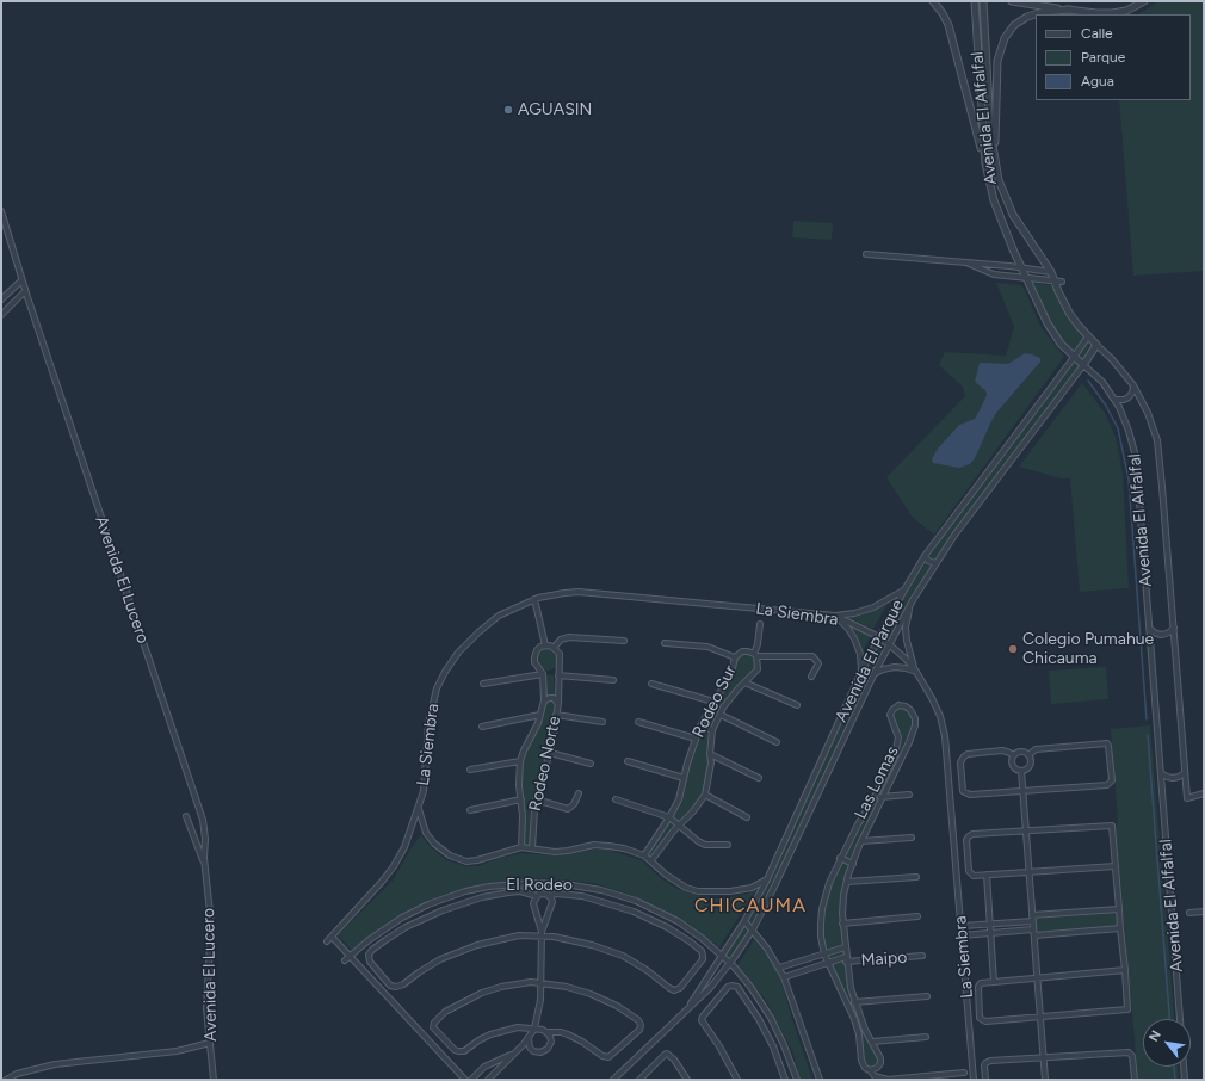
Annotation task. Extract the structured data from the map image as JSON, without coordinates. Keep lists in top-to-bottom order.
{
  "streets": {
    "street": [
      "Avenida El Alfalfal",
      "Avenida El Lucero",
      "La Siembra",
      "Avenida El Parque",
      "Rodeo Sur",
      "Rodeo Norte",
      "Las Lomas",
      "El Rodeo",
      "Maipo"
    ]
  },
  "crossings": [
    ["Avenida El Alfalfal", "Avenida El Parque"],
    ["La Siembra", "Avenida El Parque"],
    ["La Siembra", "El Rodeo"],
    ["Avenida El Parque", "El Rodeo"],
    ["Rodeo Sur", "El Rodeo"],
    ["Rodeo Norte", "El Rodeo"],
    ["Las Lomas", "Maipo"]
  ],
  "districts": ["CHICAUMA"],
  "places": ["AGUASIN", "Colegio Pumahue Chicauma"],
  "legend": ["Calle", "Parque", "Agua"],
  "north": "top left"
}
